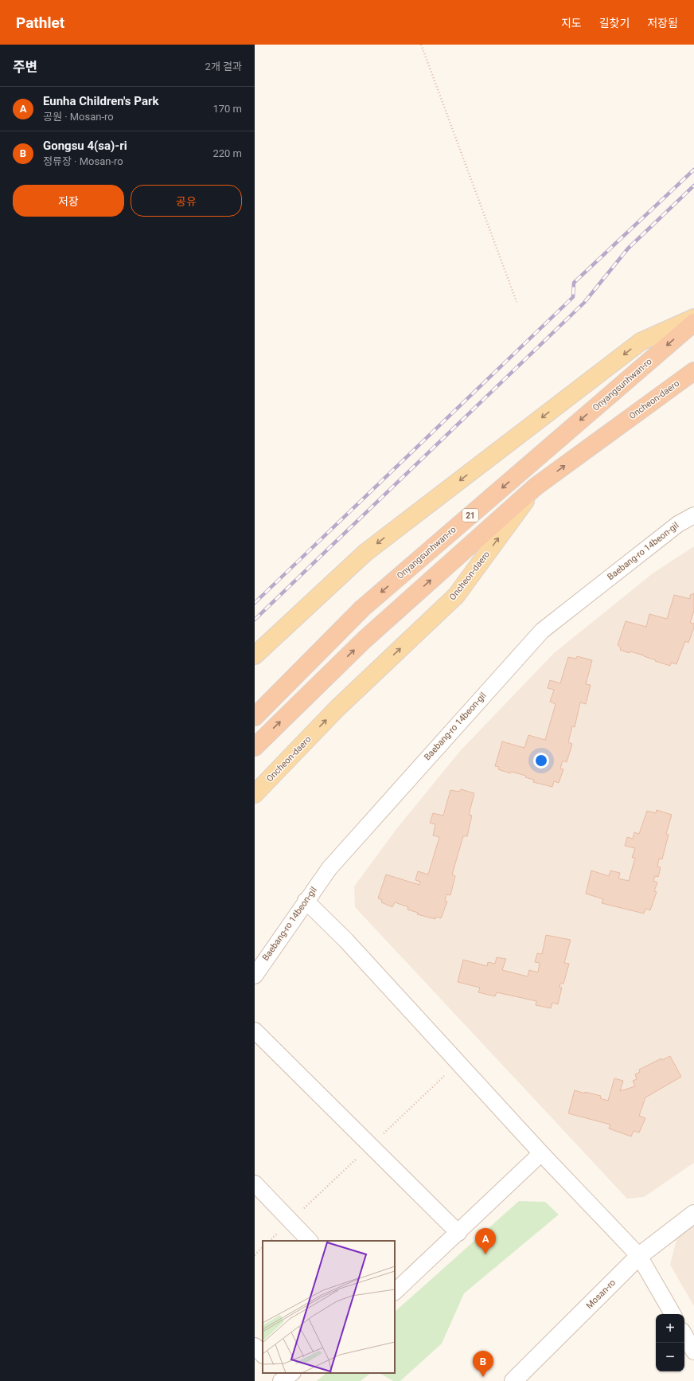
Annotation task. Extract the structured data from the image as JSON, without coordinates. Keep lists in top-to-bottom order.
{
  "streets": {
    "highway": ["Onyangsunhwan-ro", "Oncheon-daero", "21"],
    "street": ["Baebang-ro 14beon-gil", "Mosan-ro"]
  },
  "crossings": [
    ["Oncheon-daero", "21"]
  ],
  "page": {
    "header": "Pathlet",
    "nav": ["지도", "길찾기", "저장됨"],
    "heading": ["주변", "2개 결과"],
    "list": [
      {
        "mark": "A",
        "name": "Eunha Children's Park",
        "note": "공원 · Mosan-ro",
        "value": "170 m"
      },
      {
        "mark": "B",
        "name": "Gongsu 4(sa)-ri",
        "note": "정류장 · Mosan-ro",
        "value": "220 m"
      }
    ],
    "buttons": ["저장", "공유"],
    "pins": ["A", "B"],
    "map_buttons": ["+", "−"]
  }
}
